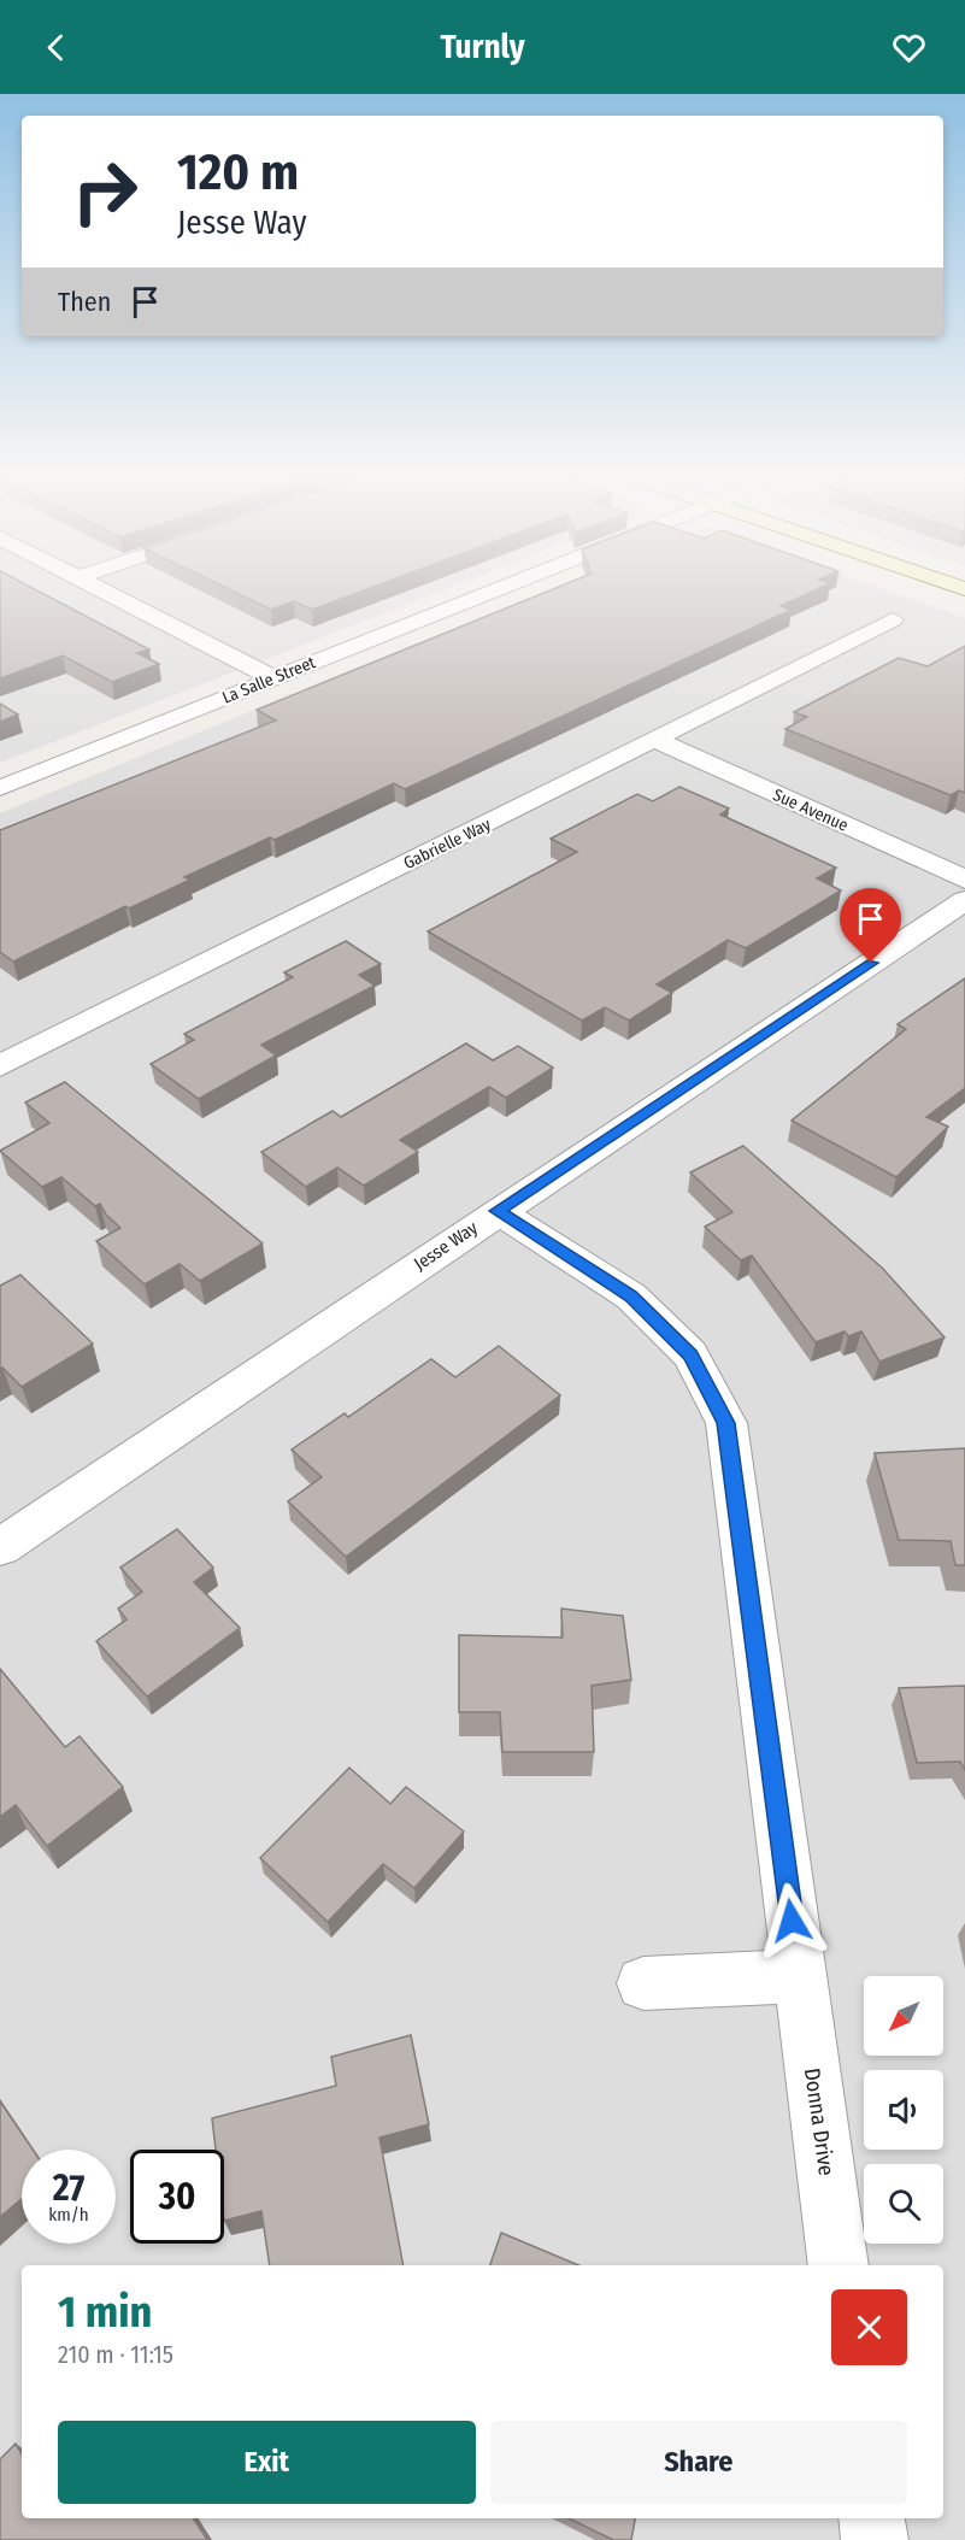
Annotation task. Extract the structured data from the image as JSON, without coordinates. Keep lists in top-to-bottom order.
{
  "streets": {
    "street": [
      "La Salle Street",
      "Sue Avenue",
      "Gabrielle Way",
      "Jesse Way",
      "Donna Drive"
    ]
  },
  "crossings": [
    ["Sue Avenue", "Gabrielle Way"],
    ["Jesse Way", "Donna Drive"]
  ],
  "north": "bottom left",
  "page": {
    "header": "Turnly",
    "turn": ["120 m", "Jesse Way"],
    "then": "Then",
    "speed": "27 km/h",
    "limit": "30",
    "heading": ["1 min", "210 m · 11:15"],
    "buttons": ["Exit", "Share"]
  }
}
